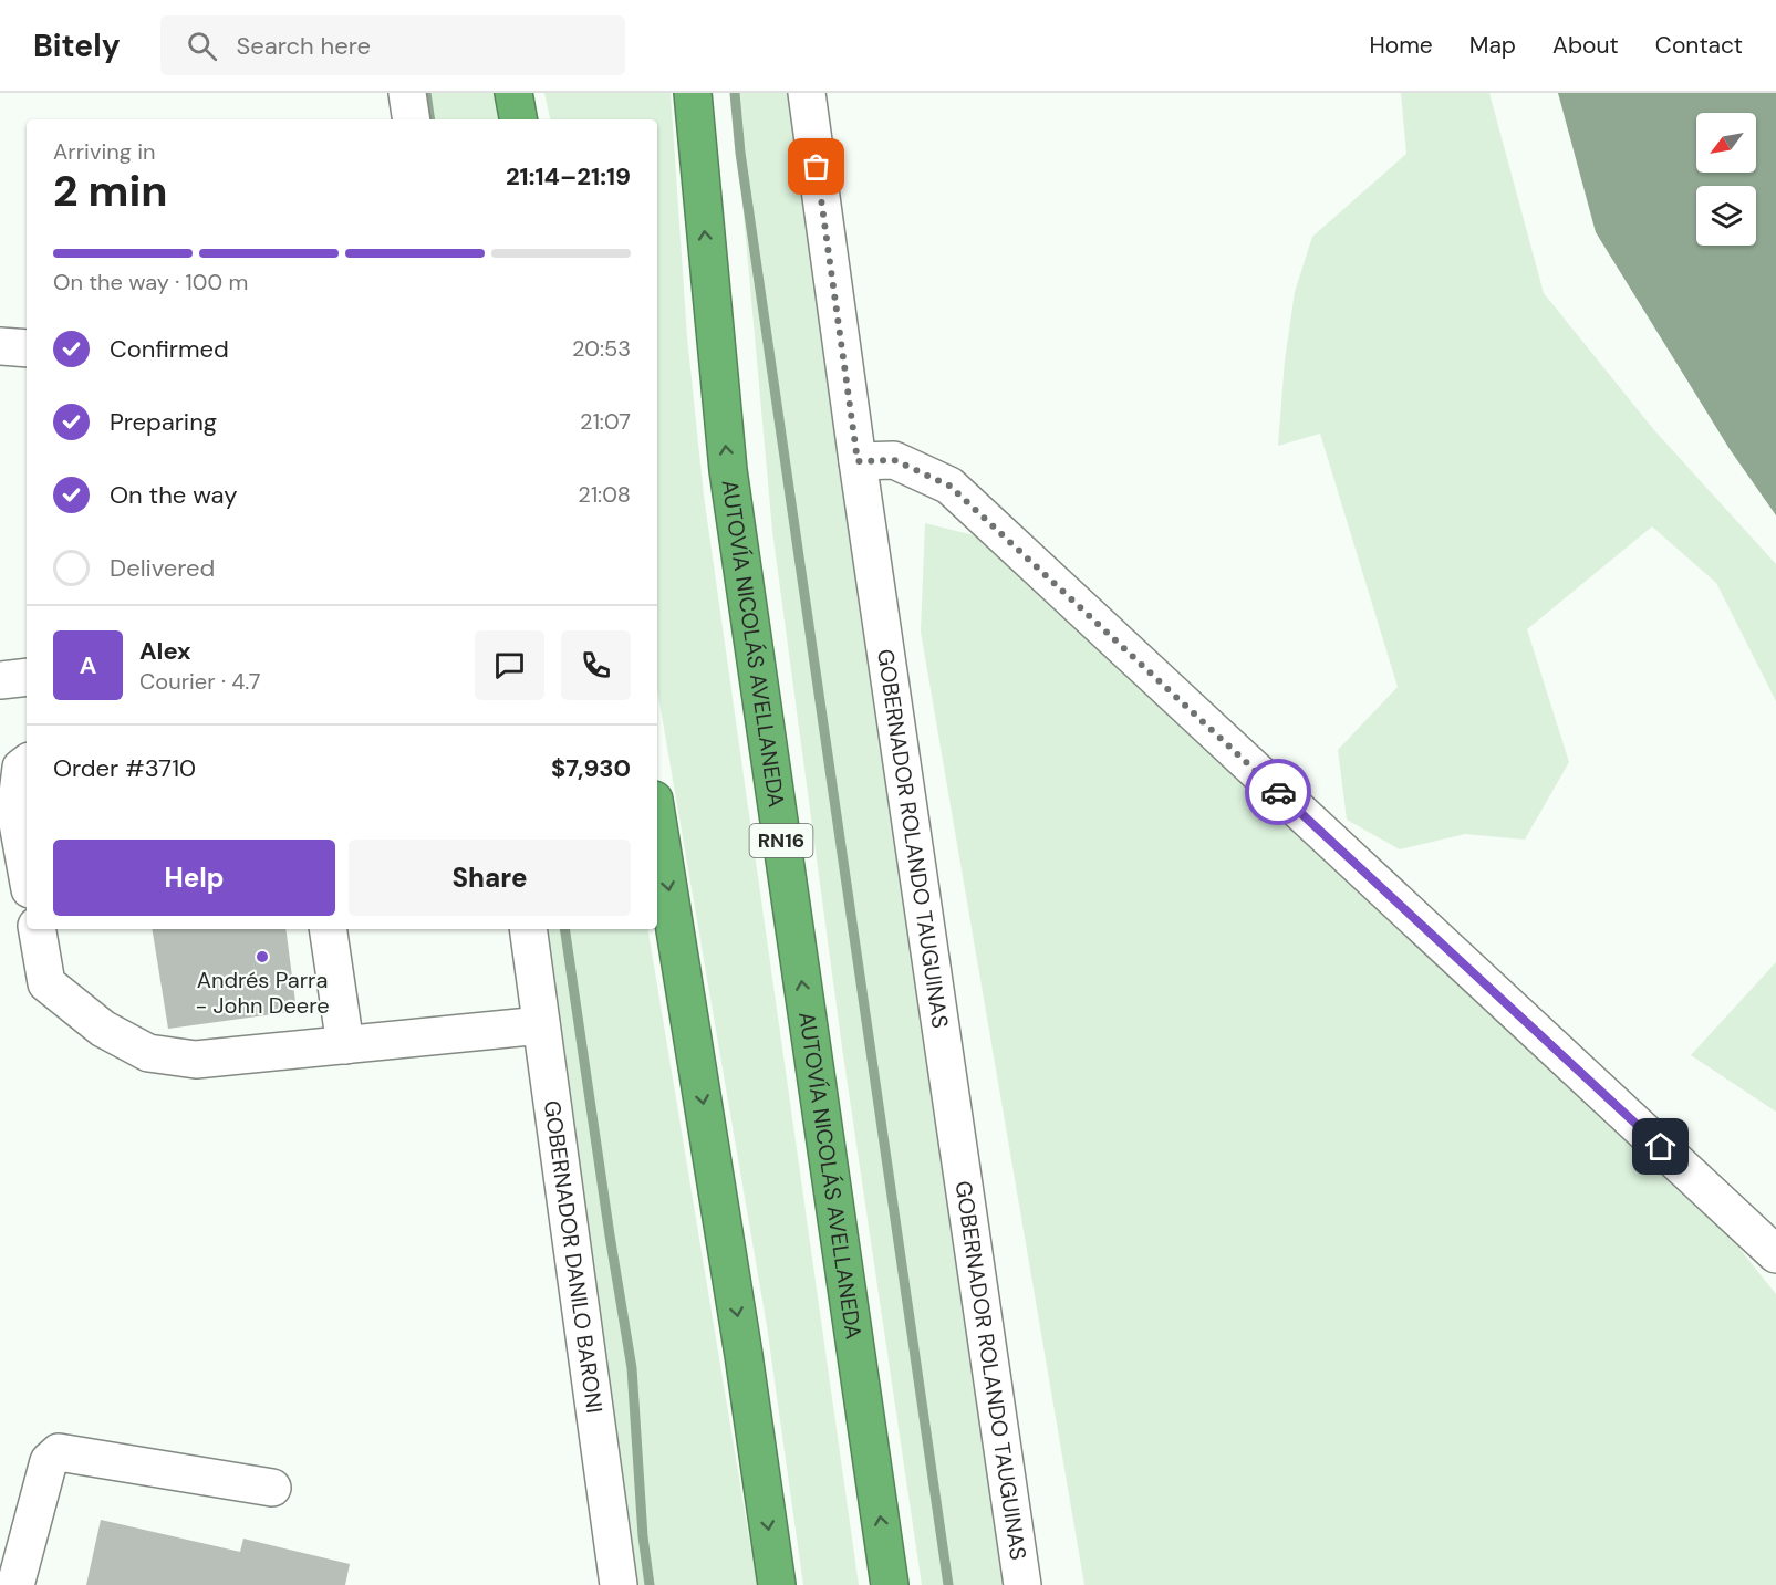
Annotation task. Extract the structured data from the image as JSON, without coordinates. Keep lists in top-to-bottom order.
{
  "streets": {
    "highway": ["AUTOVÍA NICOLÁS AVELLANEDA", "RN16"],
    "street": ["GOBERNADOR ROLANDO TAUGUINAS", "GOBERNADOR DANILO BARONI"]
  },
  "places": ["Andrés Parra - John Deere"],
  "north": "bottom left",
  "page": {
    "header": "Bitely",
    "search": "Search here",
    "nav": [
      "Home",
      "Map",
      "About",
      "Contact"
    ],
    "heading": ["2 min", "Arriving in", "21:14–21:19"],
    "panel": [
      "Alex",
      "Courier · 4.7",
      "Order #3710",
      "$7,930"
    ],
    "bar": "On the way · 100 m",
    "list": [
      ["Confirmed", "20:53"],
      ["Preparing", "21:07"],
      ["On the way", "21:08"],
      "Delivered"
    ],
    "round": "A",
    "buttons": ["Help", "Share"]
  }
}
